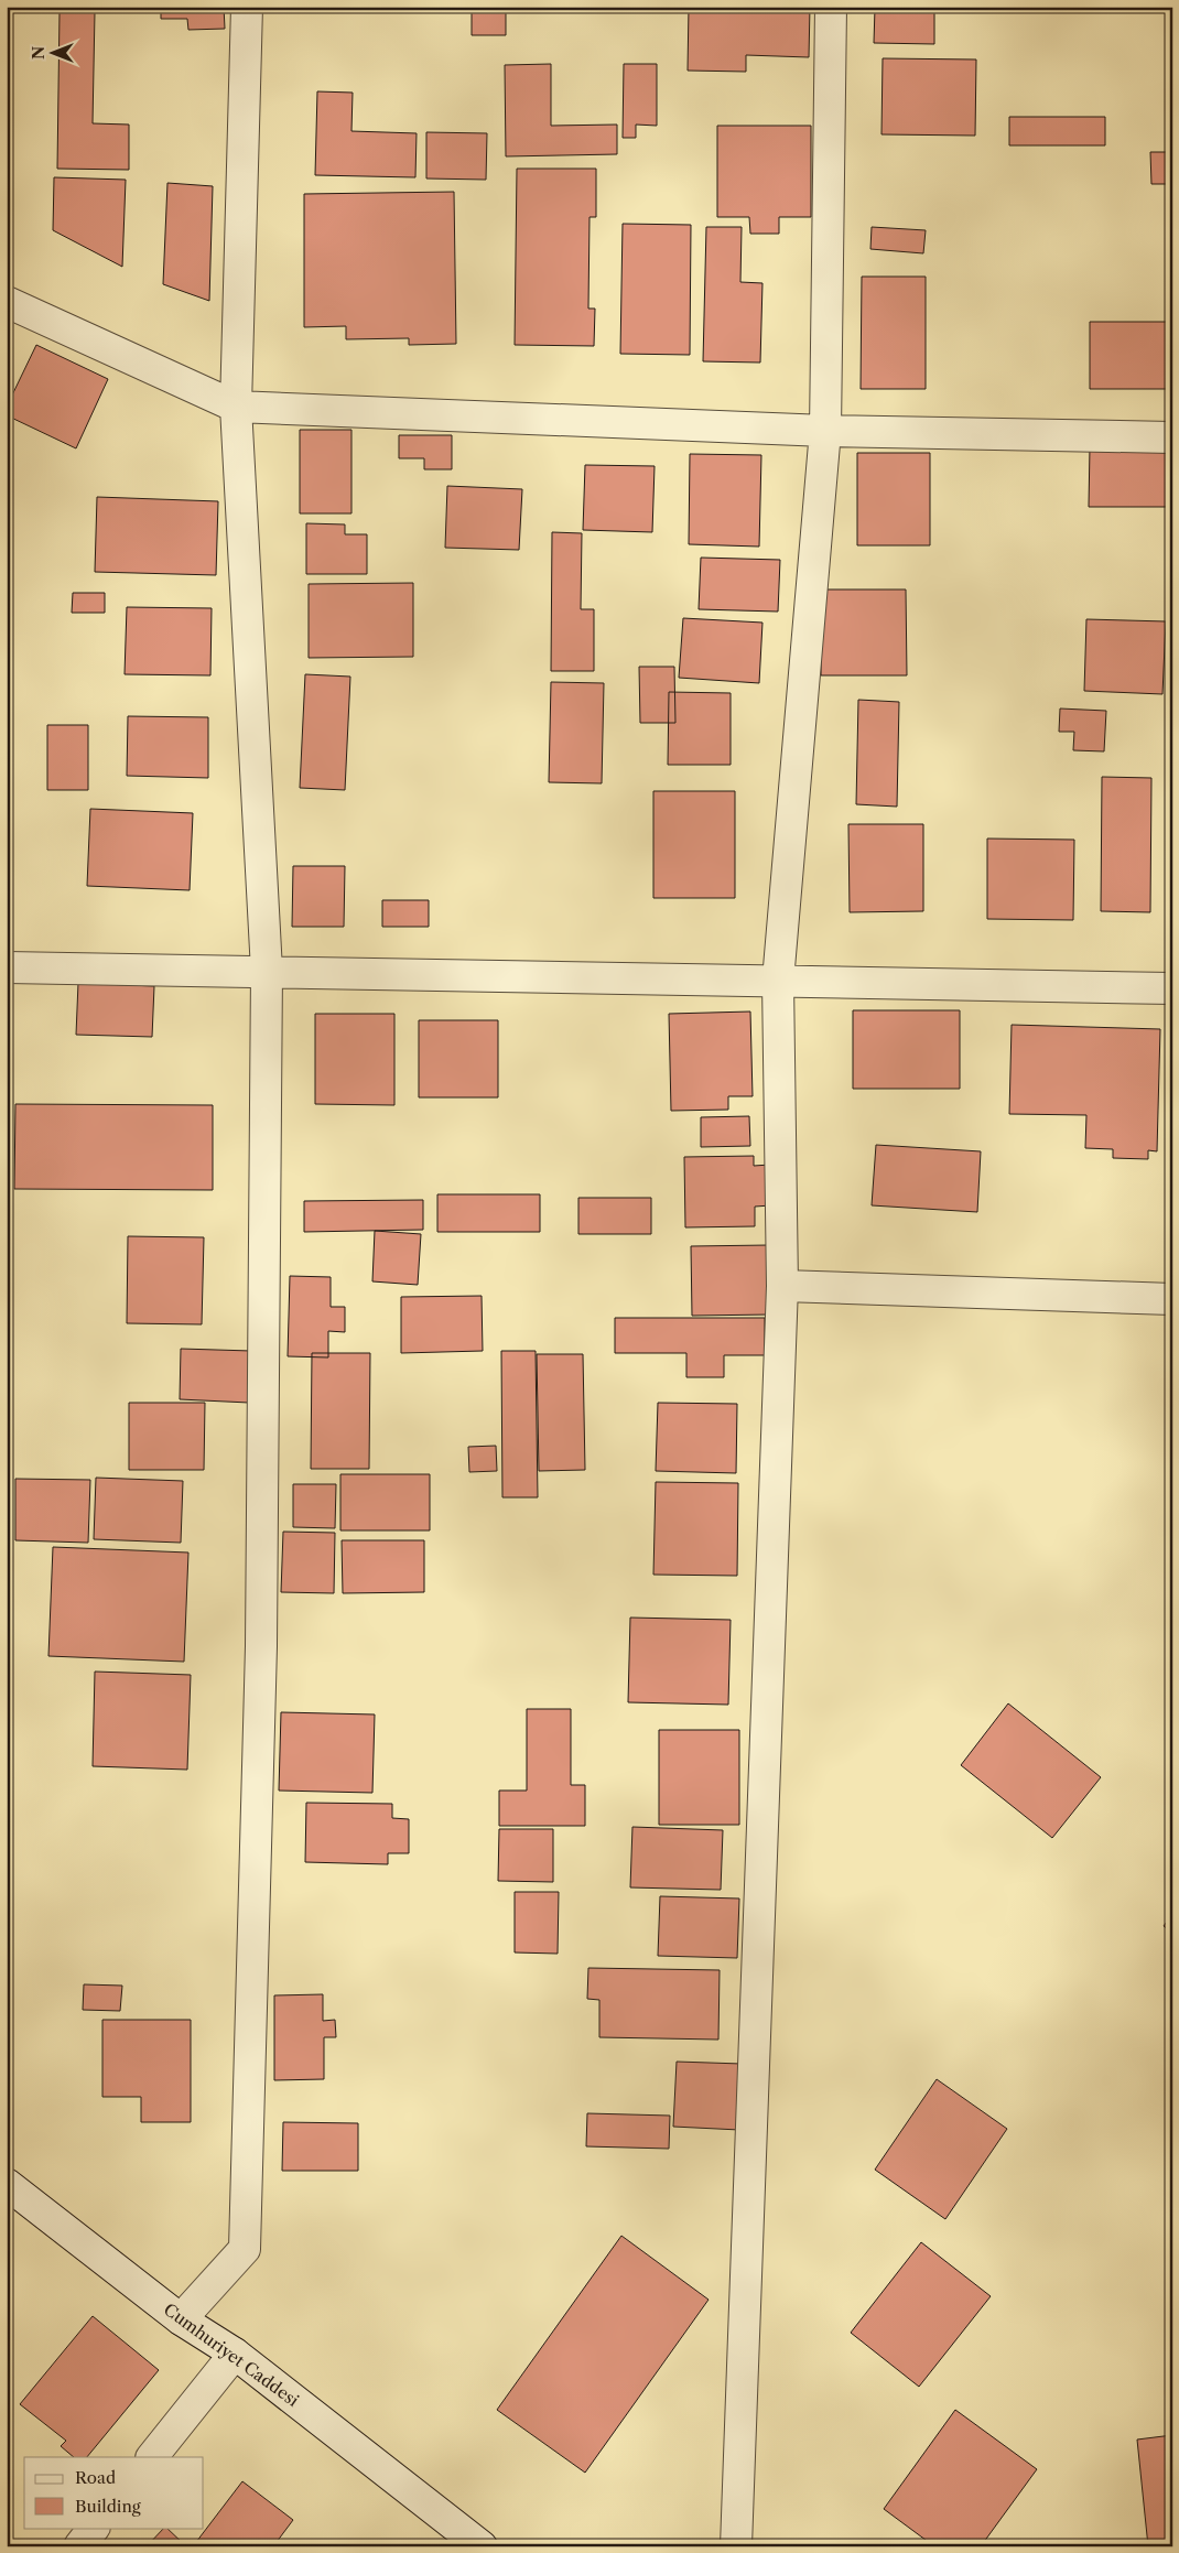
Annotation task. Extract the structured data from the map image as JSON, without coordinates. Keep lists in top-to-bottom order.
{
  "streets": {
    "street": ["Cumhuriyet Caddesi"]
  },
  "legend": ["Road", "Building"],
  "north": "left"
}
